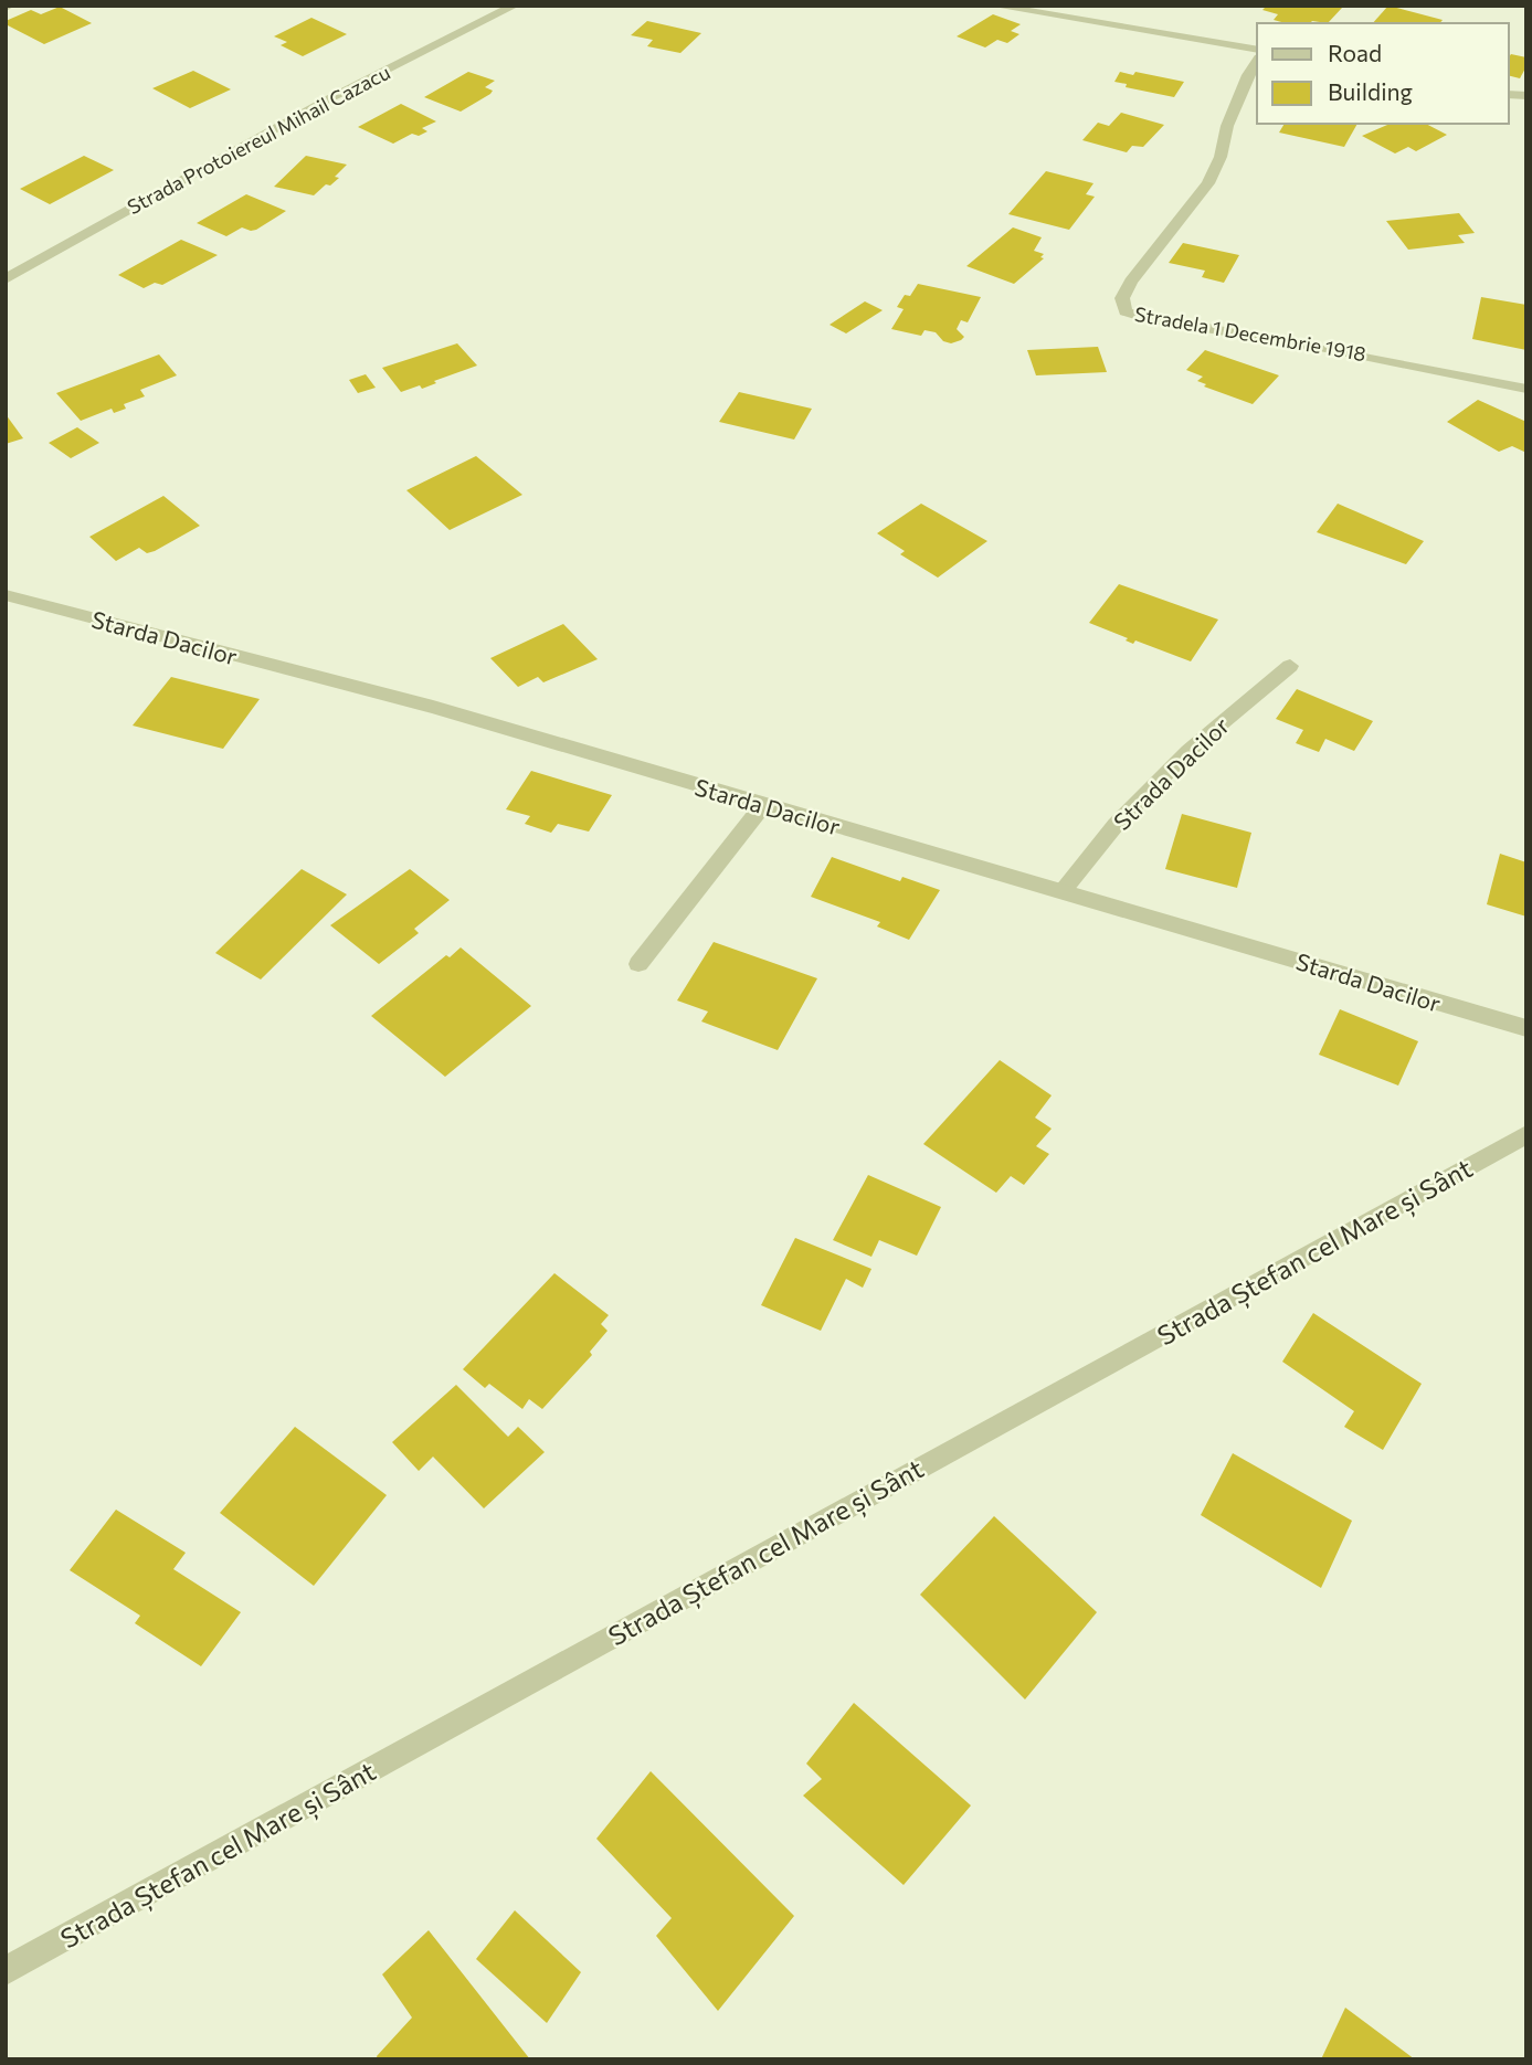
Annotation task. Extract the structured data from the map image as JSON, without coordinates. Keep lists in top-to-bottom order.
{
  "streets": {
    "street": [
      "Strada Protoiereul Mihail Cazacu",
      "Stradela 1 Decembrie 1918",
      "Starda Dacilor",
      "Strada Dacilor",
      "Strada Ștefan cel Mare și Sânt"
    ]
  },
  "crossings": [
    ["Starda Dacilor", "Strada Dacilor"]
  ],
  "legend": ["Road", "Building"]
}
